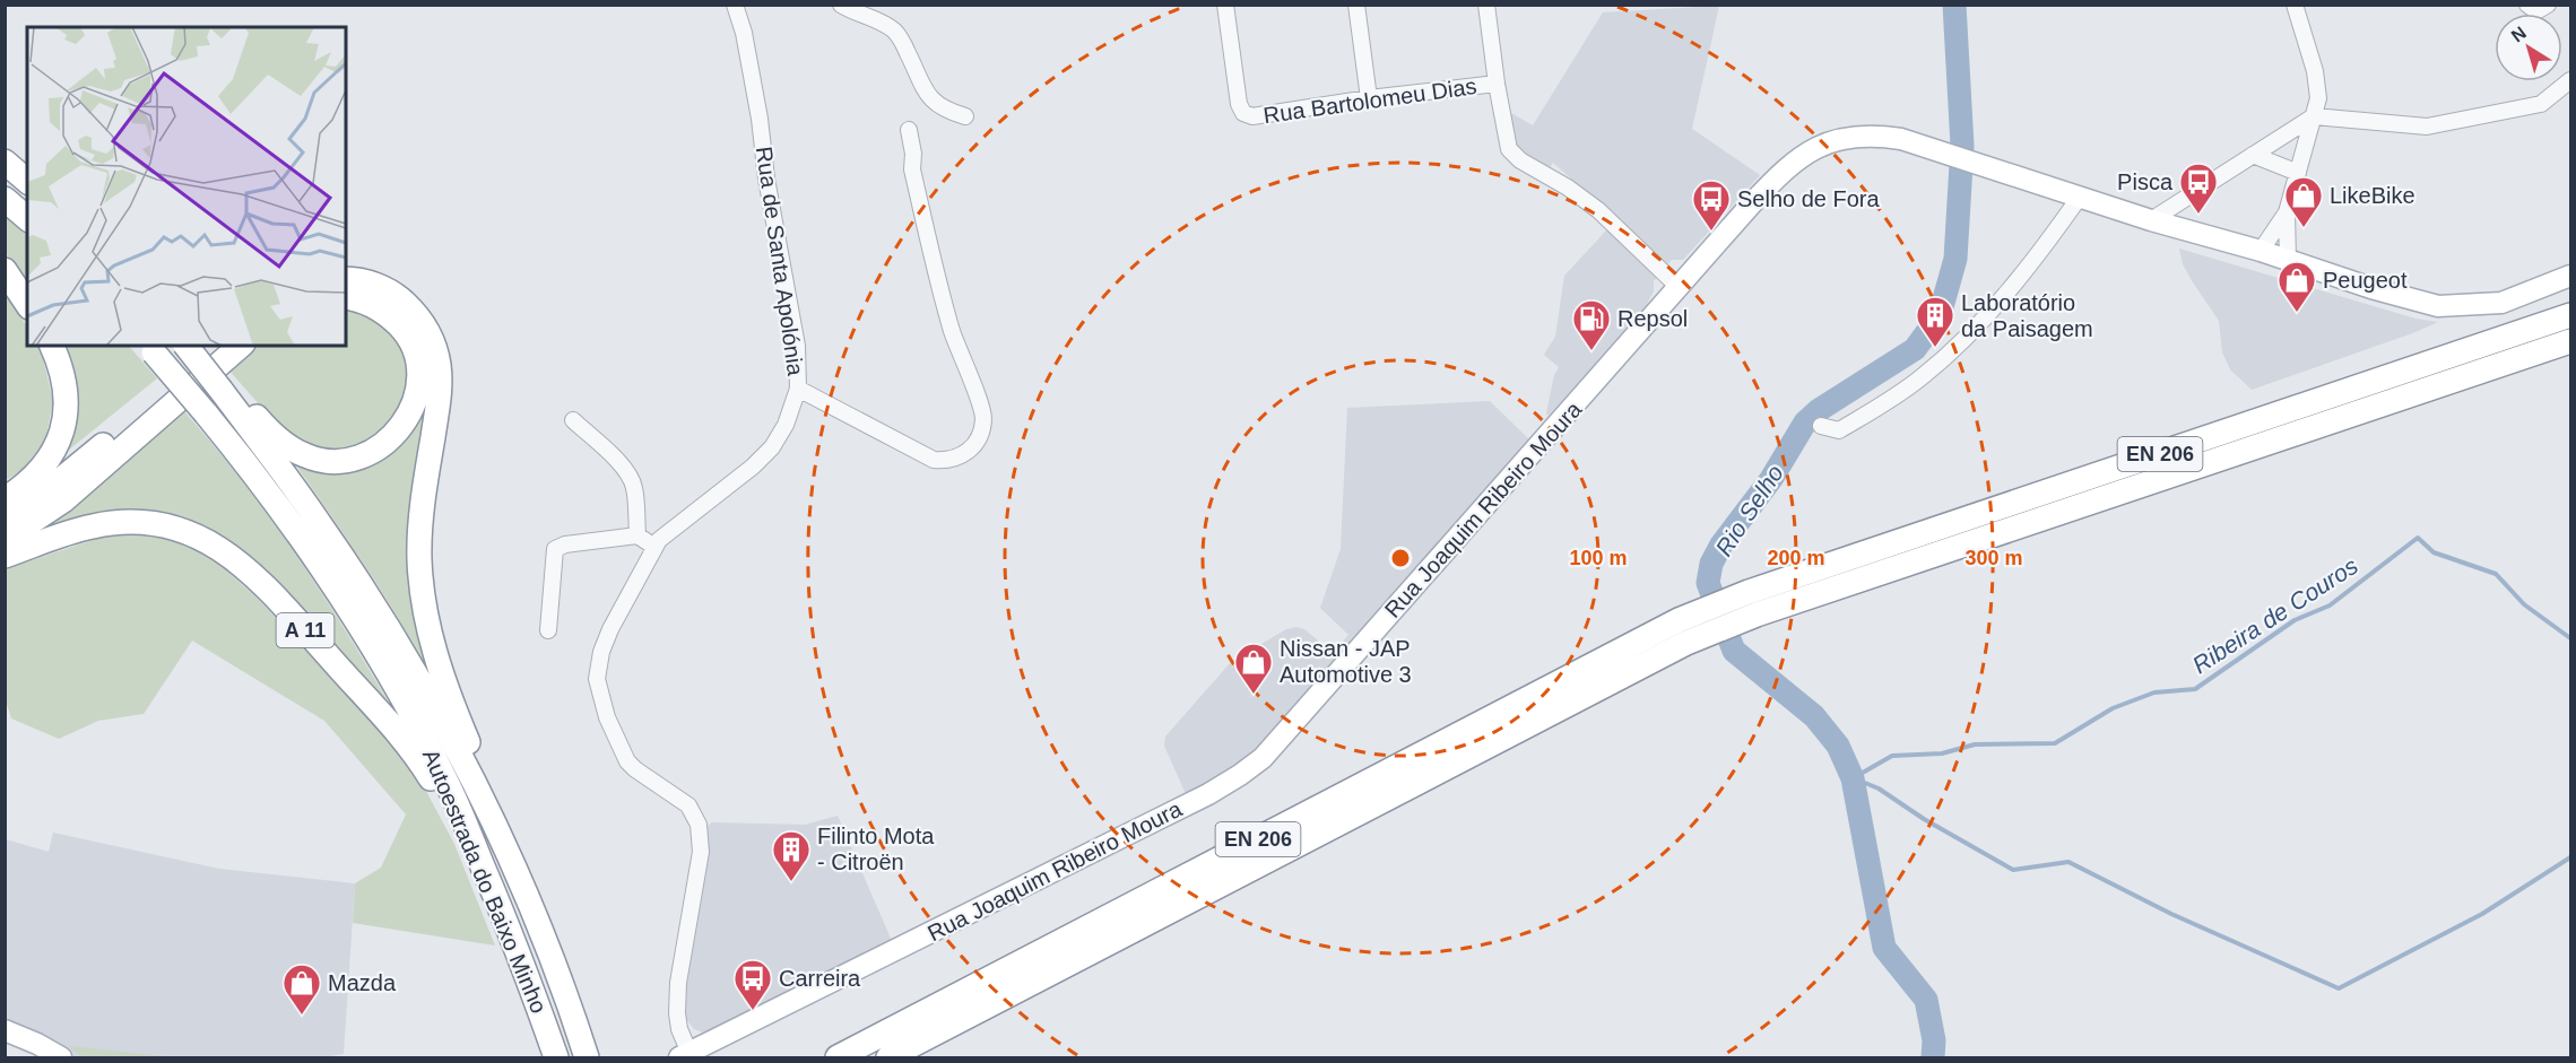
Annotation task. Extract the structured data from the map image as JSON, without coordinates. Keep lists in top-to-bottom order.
{
  "streets": {
    "highway": ["EN 206", "A 11", "Autoestrada do Baixo Minho"],
    "main road": ["Rua Joaquim Ribeiro Moura"],
    "street": ["Rua Bartolomeu Dias", "Rua de Santa Apolónia"]
  },
  "crossings": [
    ["Rua de Santa Apolónia", "Rua Joaquim Ribeiro Moura"],
    ["A 11", "Autoestrada do Baixo Minho"]
  ],
  "water": ["Rio Selho", "Ribeira de Couros"],
  "places": {
    "bus stop": ["Pisca", "Selho de Fora", "Carreira"],
    "shop": [
      "LikeBike",
      "Peugeot",
      "Nissan - JAP Automotive 3",
      "Mazda"
    ],
    "building": ["Laboratório da Paisagem", "Filinto Mota - Citroën"],
    "fuel station": ["Repsol"]
  },
  "north": "top left",
  "rings": ["100 m", "200 m", "300 m"]
}
